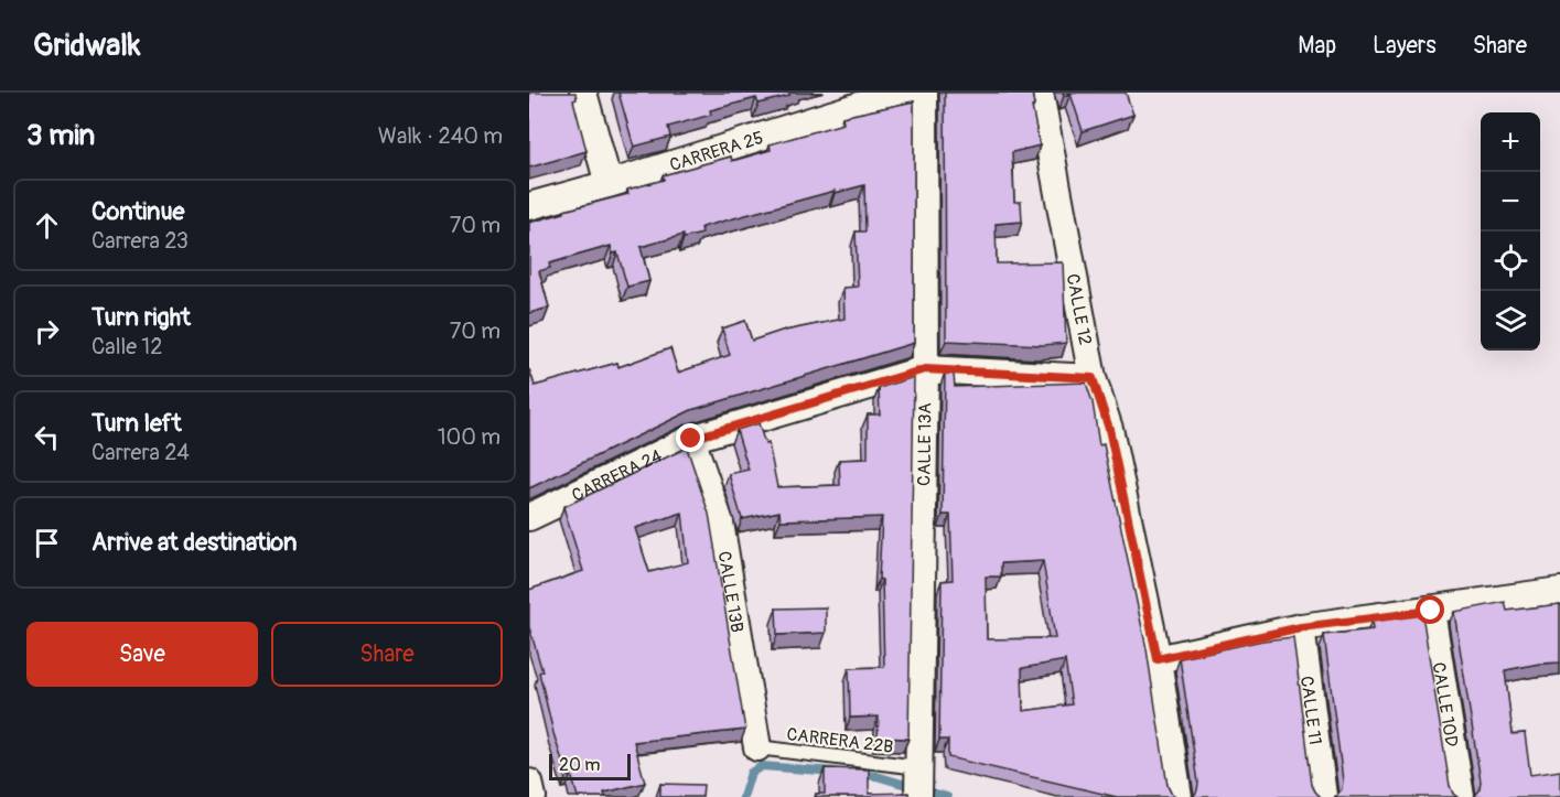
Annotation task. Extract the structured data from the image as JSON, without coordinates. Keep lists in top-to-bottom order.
{
  "streets": {
    "street": [
      "CARRERA 25",
      "CALLE 12",
      "CALLE 13A",
      "CARRERA 24",
      "CALLE 13B",
      "CALLE 10D",
      "CALLE 11"
    ],
    "lane": ["CARRERA 22B"]
  },
  "crossings": [
    ["CALLE 12", "CARRERA 24"],
    ["CALLE 13A", "CARRERA 24"],
    ["CALLE 13A", "CARRERA 22B"],
    ["CARRERA 24", "CALLE 13B"],
    ["CALLE 13B", "CARRERA 22B"]
  ],
  "scale_bar": "20 m",
  "page": {
    "header": "Gridwalk",
    "nav": ["Map", "Layers", "Share"],
    "heading": ["3 min", "Walk · 240 m"],
    "map_buttons": ["+", "−"],
    "list": [
      ["Continue", "Carrera 23", "70 m"],
      ["Turn right", "Calle 12", "70 m"],
      ["Turn left", "Carrera 24", "100 m"],
      "Arrive at destination"
    ],
    "buttons": ["Save", "Share"],
    "scale": "20 m"
  }
}
